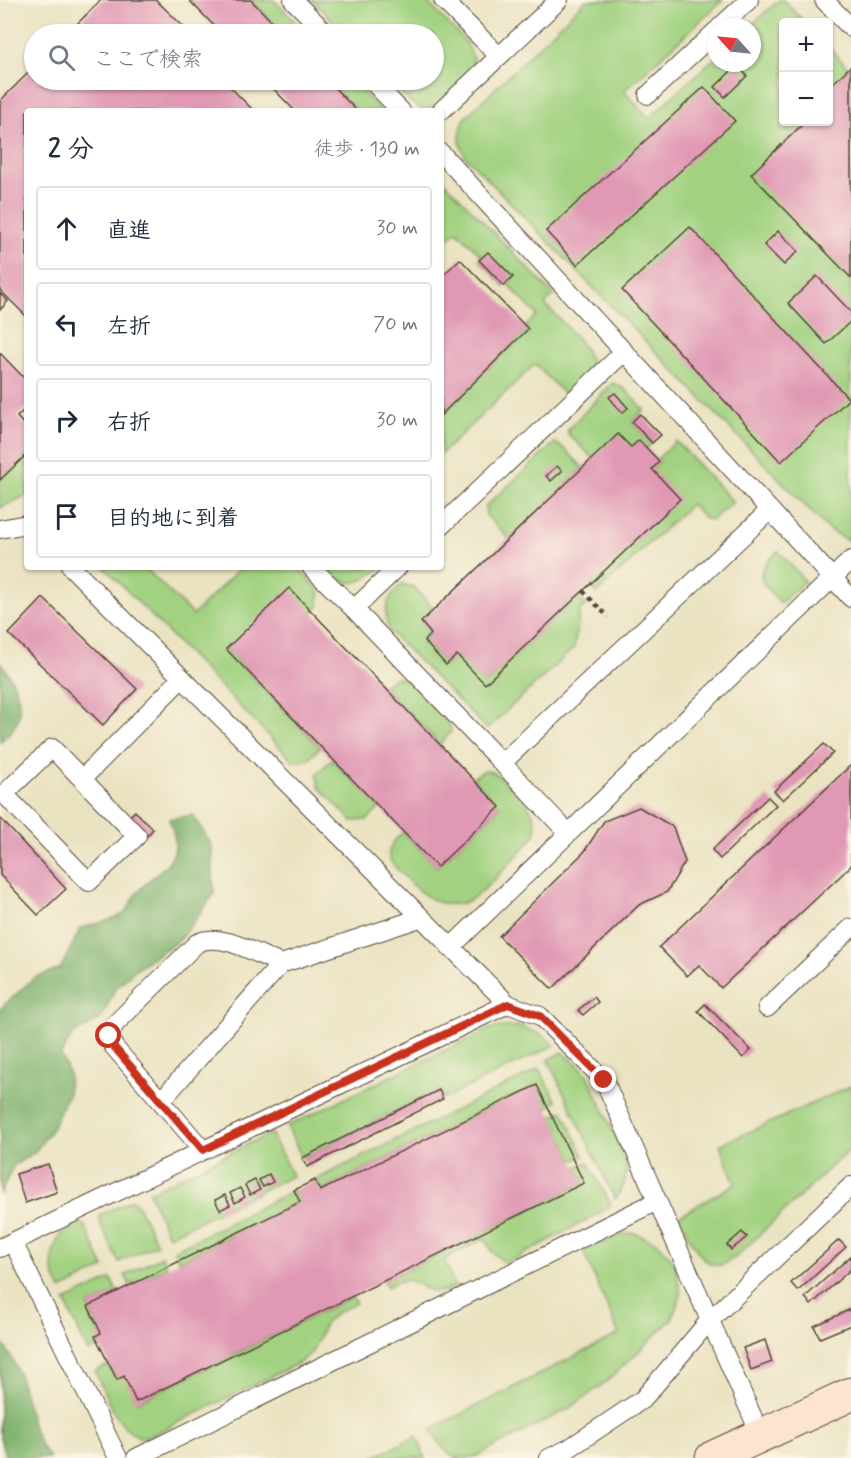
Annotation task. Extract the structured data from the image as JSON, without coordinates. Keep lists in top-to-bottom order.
{
  "north": "top left",
  "page": {
    "map_buttons": ["+", "−"],
    "search": "ここで検索",
    "heading": ["2 分", "徒歩 · 130 m"],
    "list": [
      ["直進", "30 m"],
      ["左折", "70 m"],
      ["右折", "30 m"],
      "目的地に到着"
    ]
  }
}
